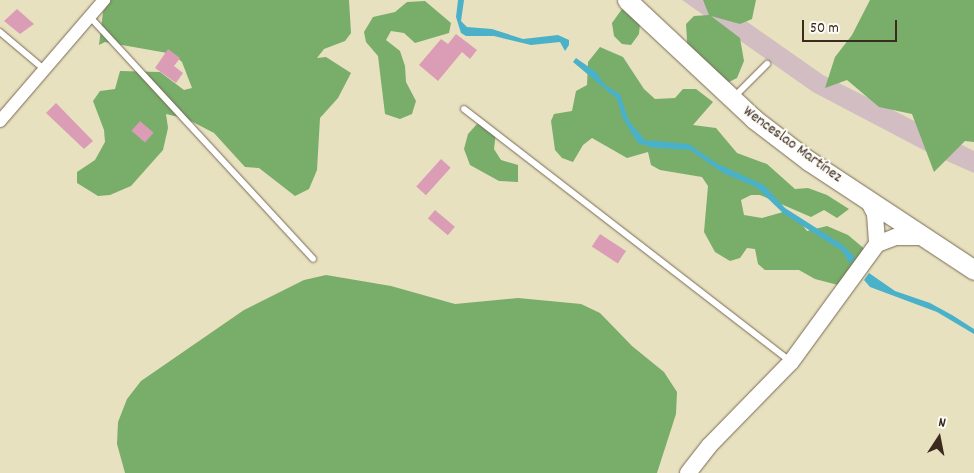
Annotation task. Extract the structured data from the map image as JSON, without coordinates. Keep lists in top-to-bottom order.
{
  "streets": {
    "main road": ["Wenceslao Martínez"]
  },
  "scale_bar": "50 m",
  "north": "top"
}
